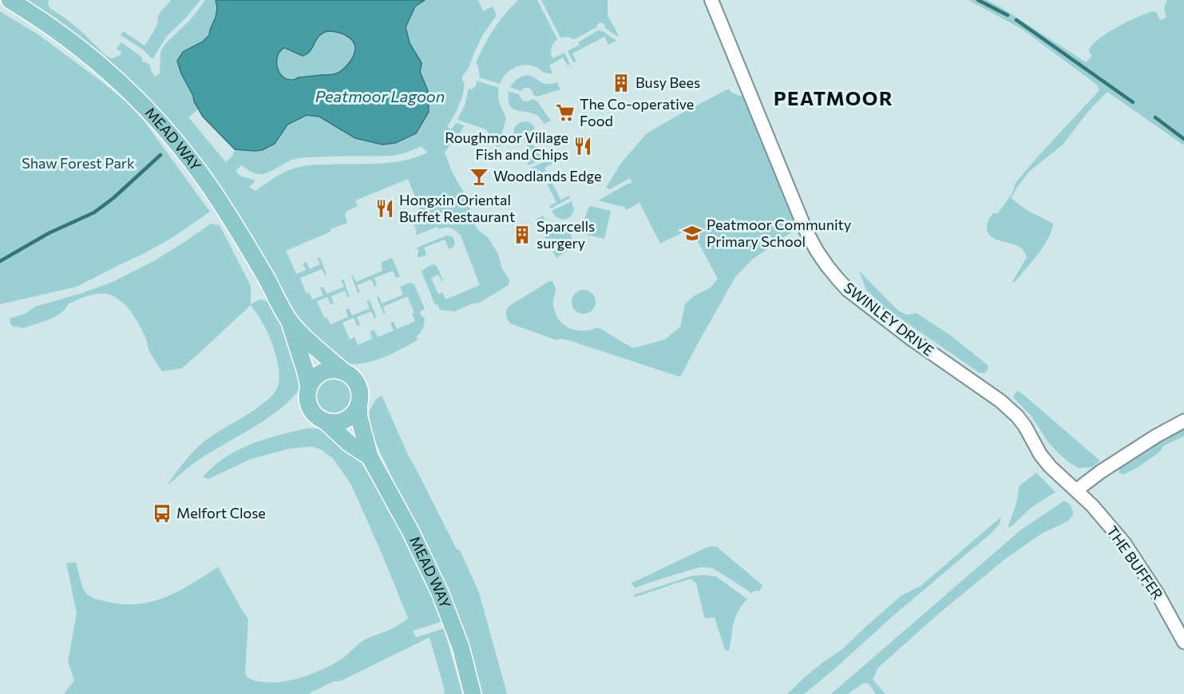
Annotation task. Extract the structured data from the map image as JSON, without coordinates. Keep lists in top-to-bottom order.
{
  "streets": {
    "main road": ["MEAD WAY"],
    "street": ["SWINLEY DRIVE", "THE BUFFER"]
  },
  "crossings": [
    ["SWINLEY DRIVE", "THE BUFFER"]
  ],
  "districts": ["PEATMOOR"],
  "water": ["Peatmoor Lagoon"],
  "parks": ["Shaw Forest Park"],
  "places": {
    "building": ["Busy Bees", "Sparcells surgery"],
    "supermarket": ["The Co-operative Food"],
    "restaurant": ["Roughmoor Village Fish and Chips", "Hongxin Oriental Buffet Restaurant"],
    "bar": ["Woodlands Edge"],
    "school or university": ["Peatmoor Community Primary School"],
    "bus stop": ["Melfort Close"]
  }
}
